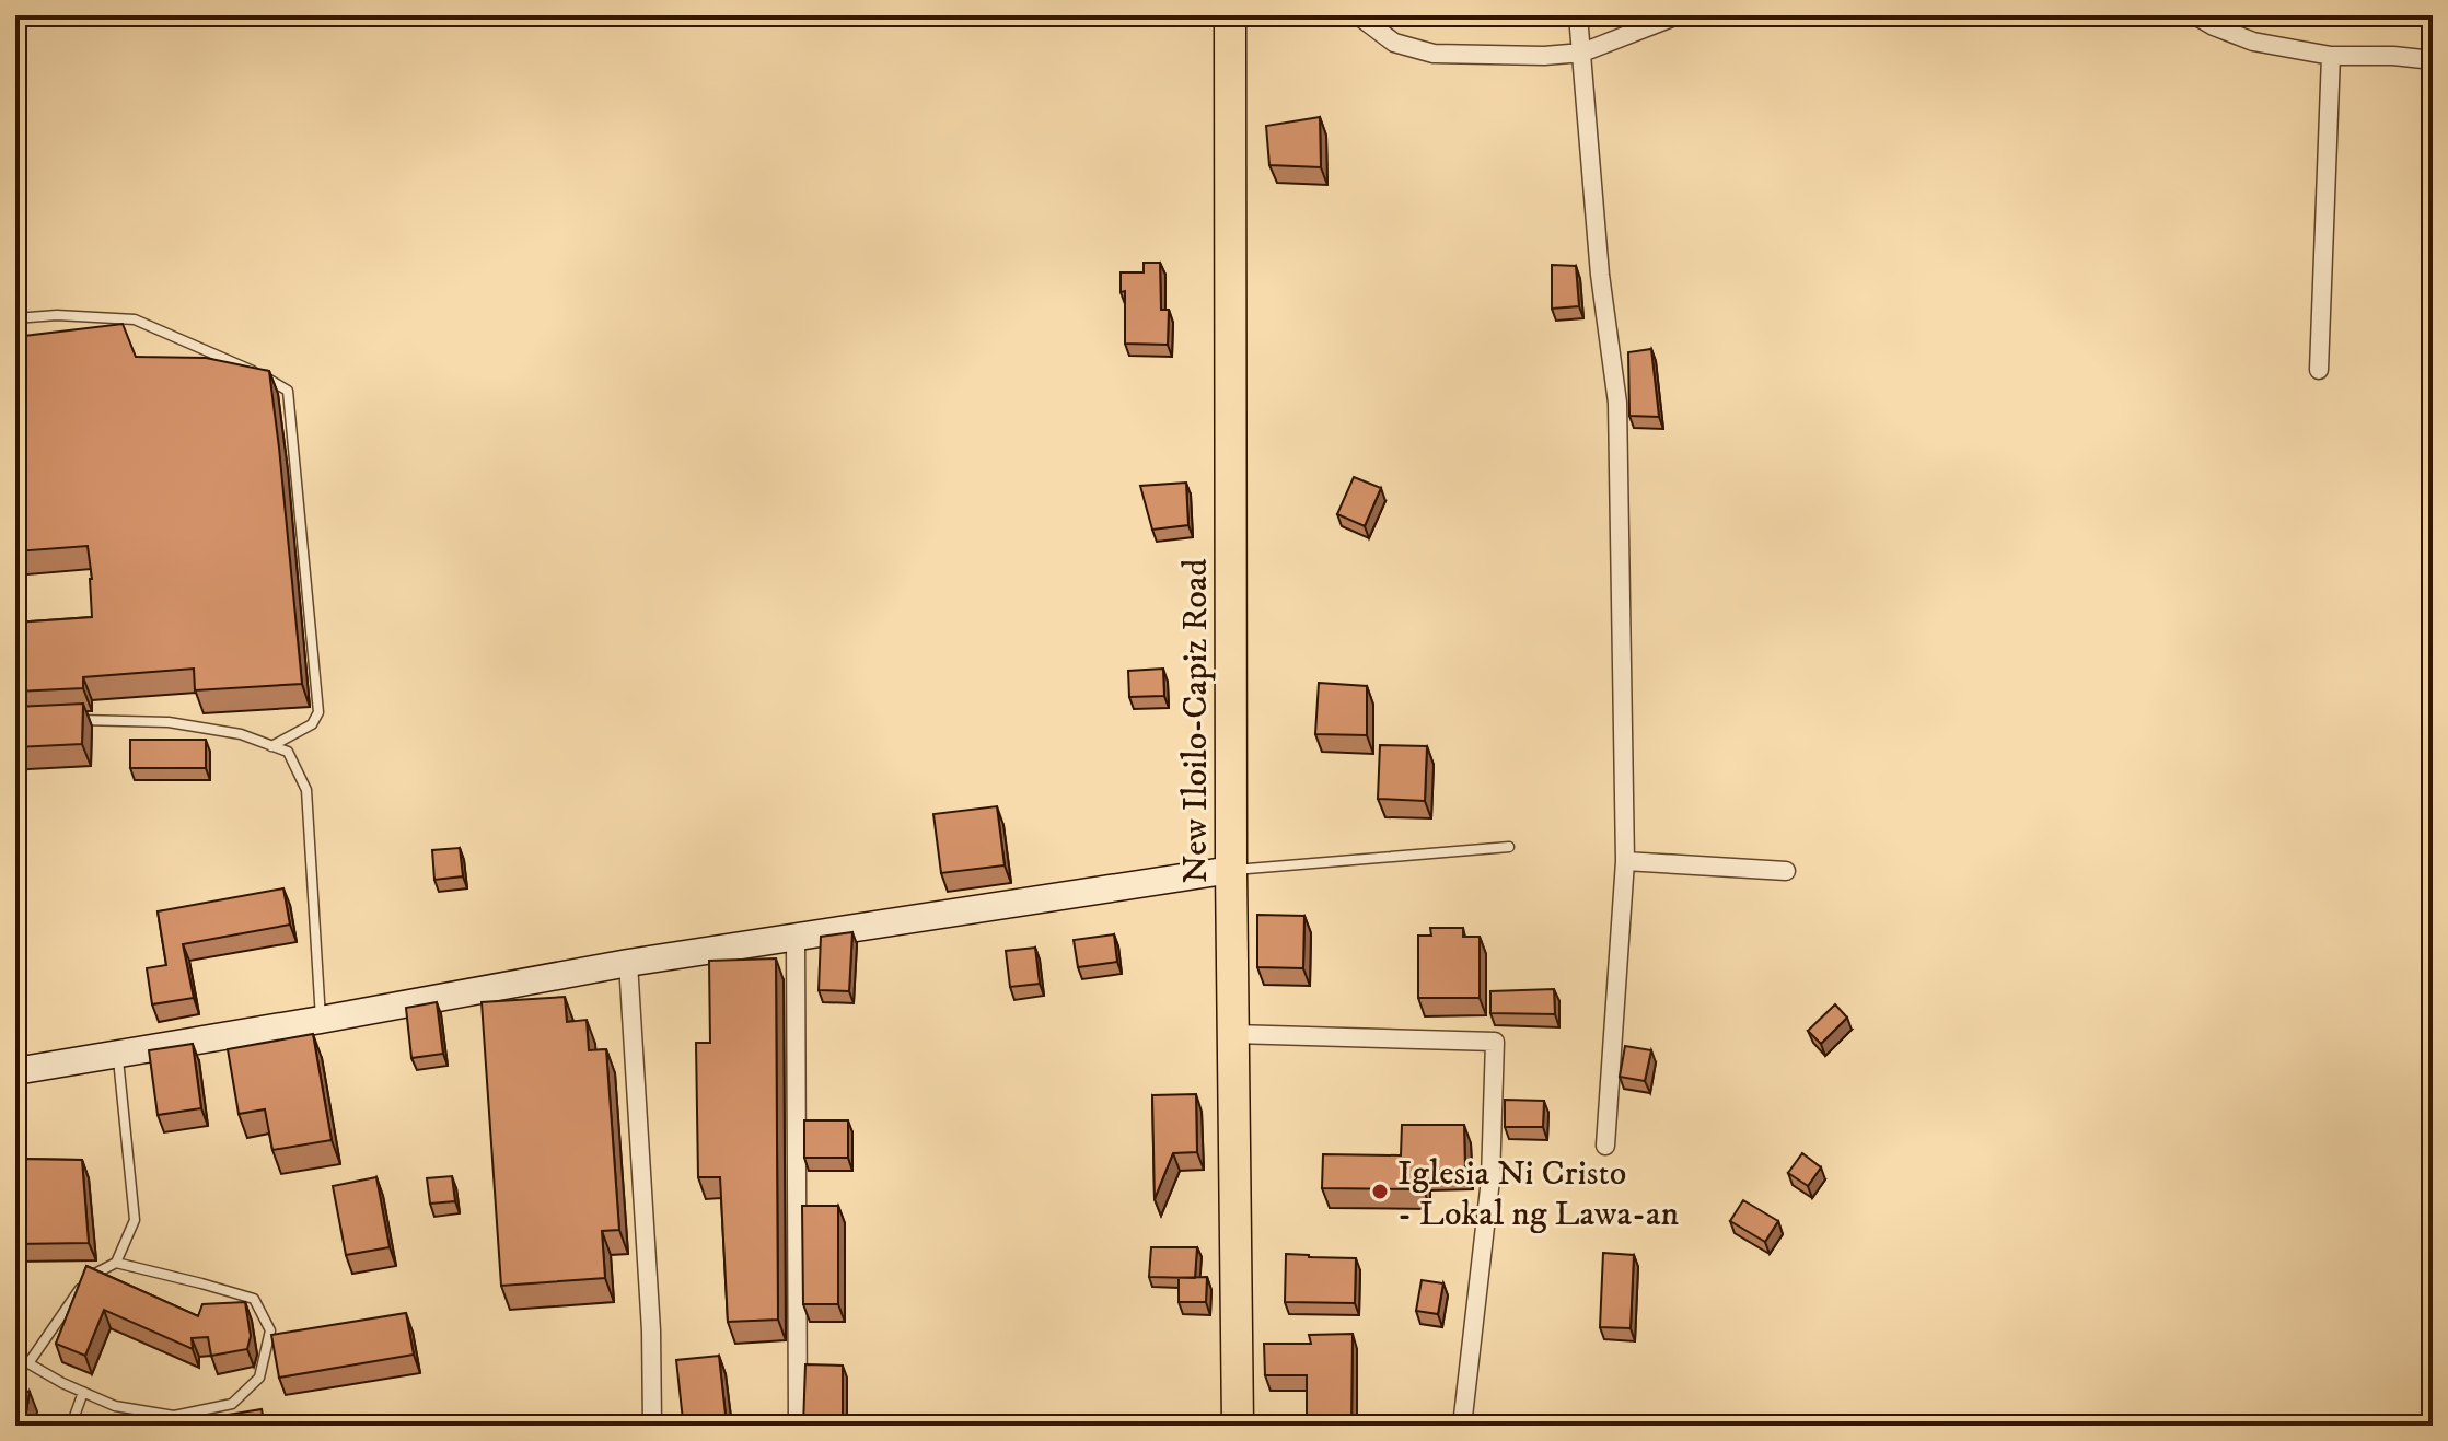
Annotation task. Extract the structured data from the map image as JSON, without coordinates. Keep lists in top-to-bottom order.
{
  "streets": {
    "highway": ["New Iloilo-Capiz Road"]
  },
  "places": ["Iglesia Ni Cristo - Lokal ng Lawa-an"]
}
